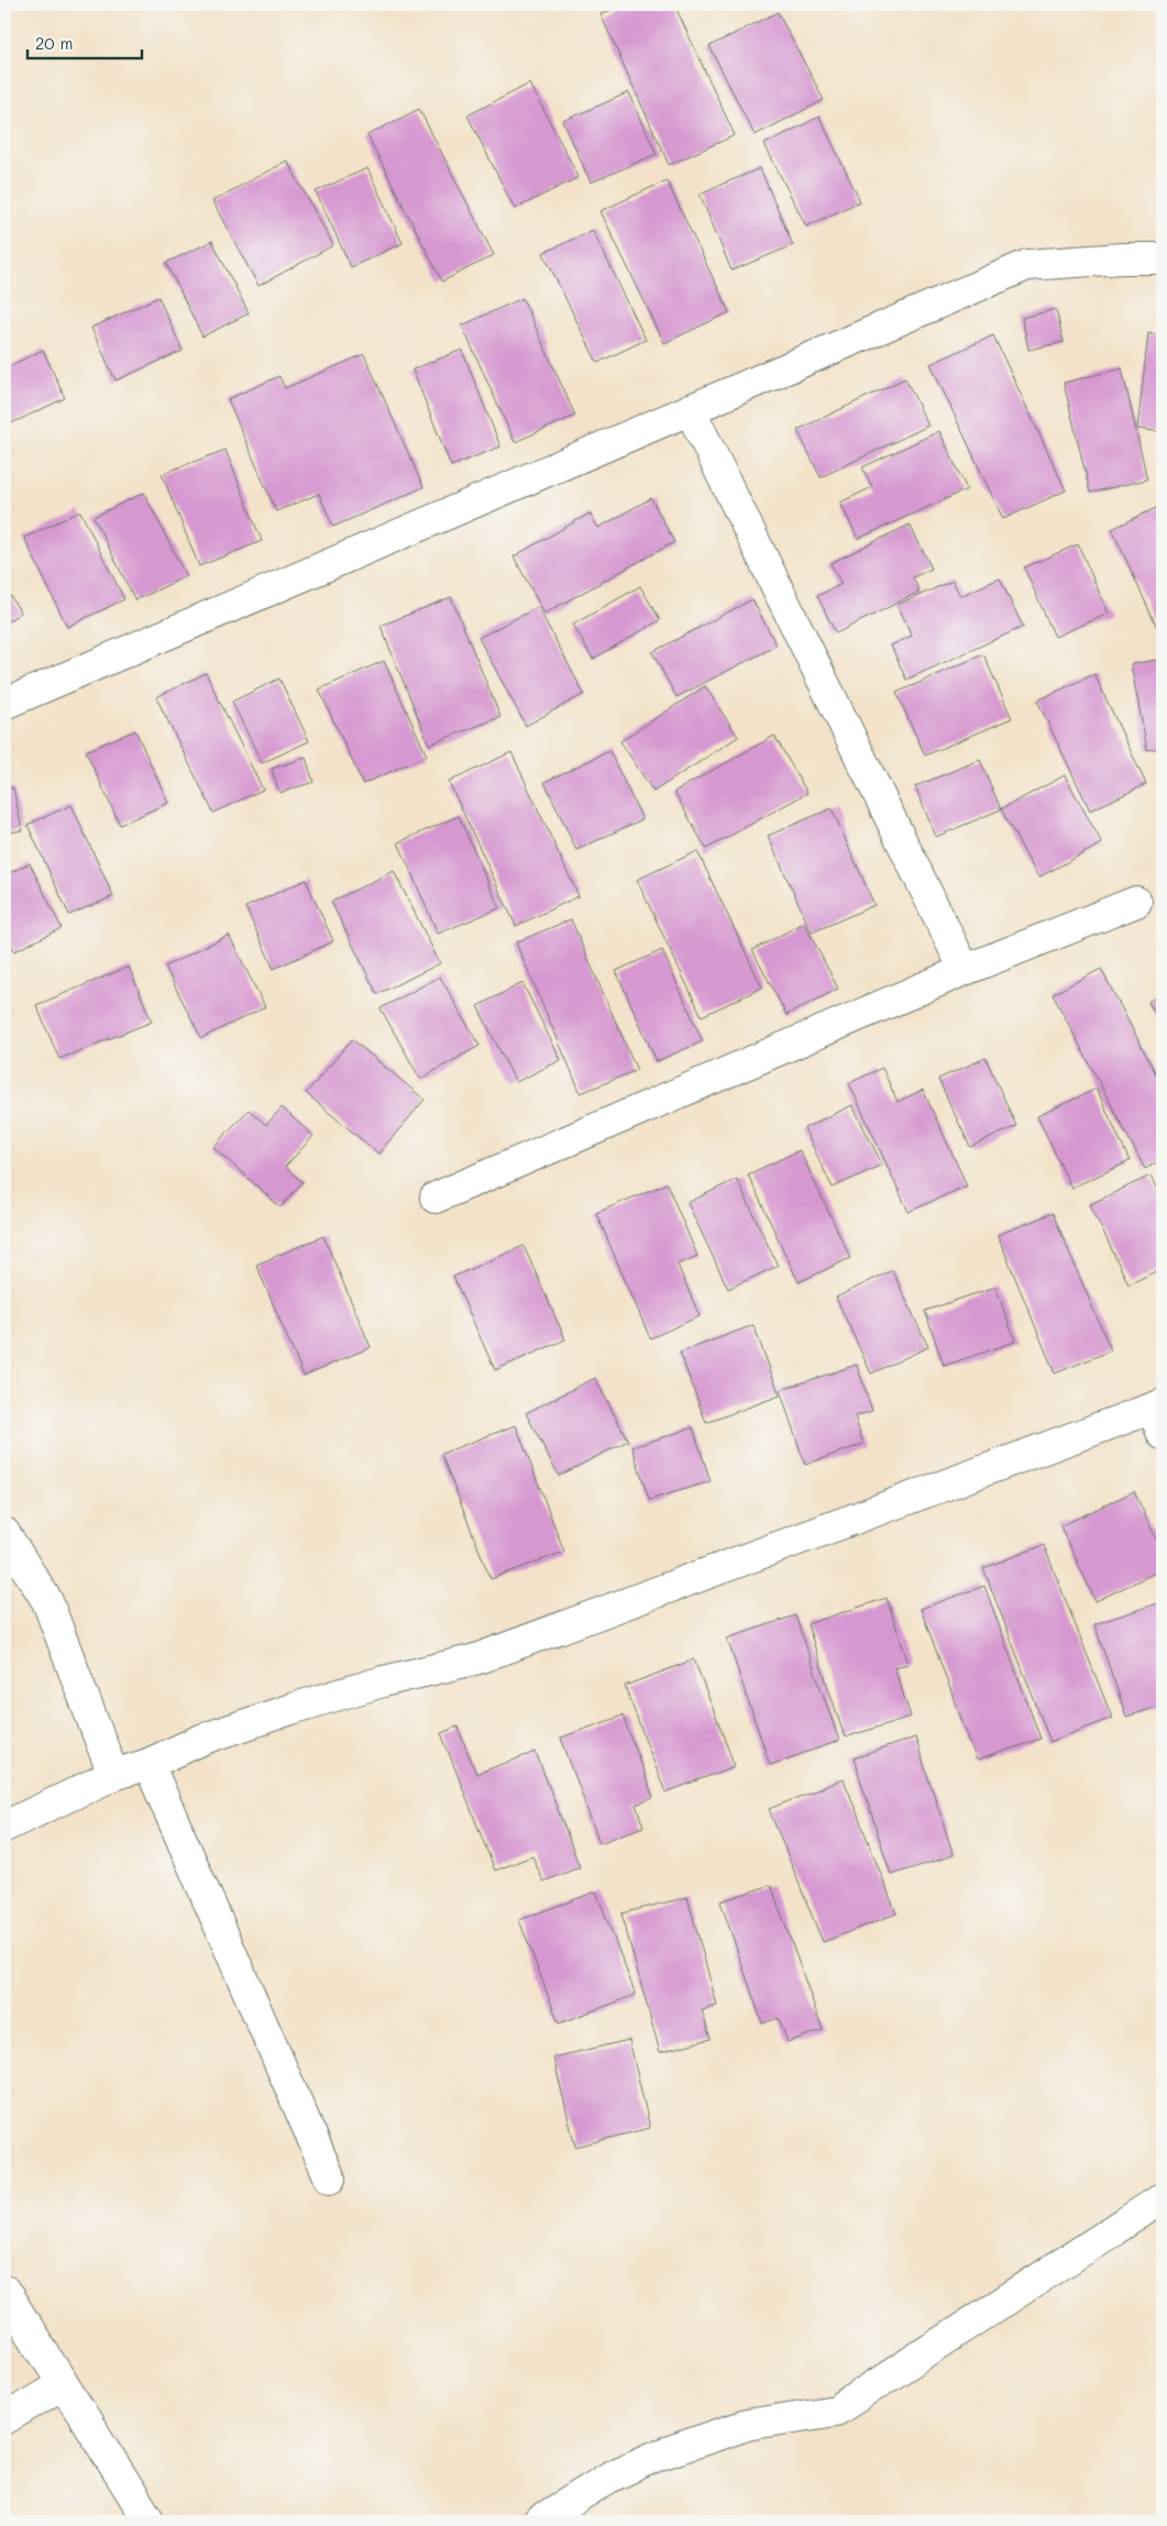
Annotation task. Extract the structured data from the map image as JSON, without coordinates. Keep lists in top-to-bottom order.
{
  "scale_bar": "20 m"
}
